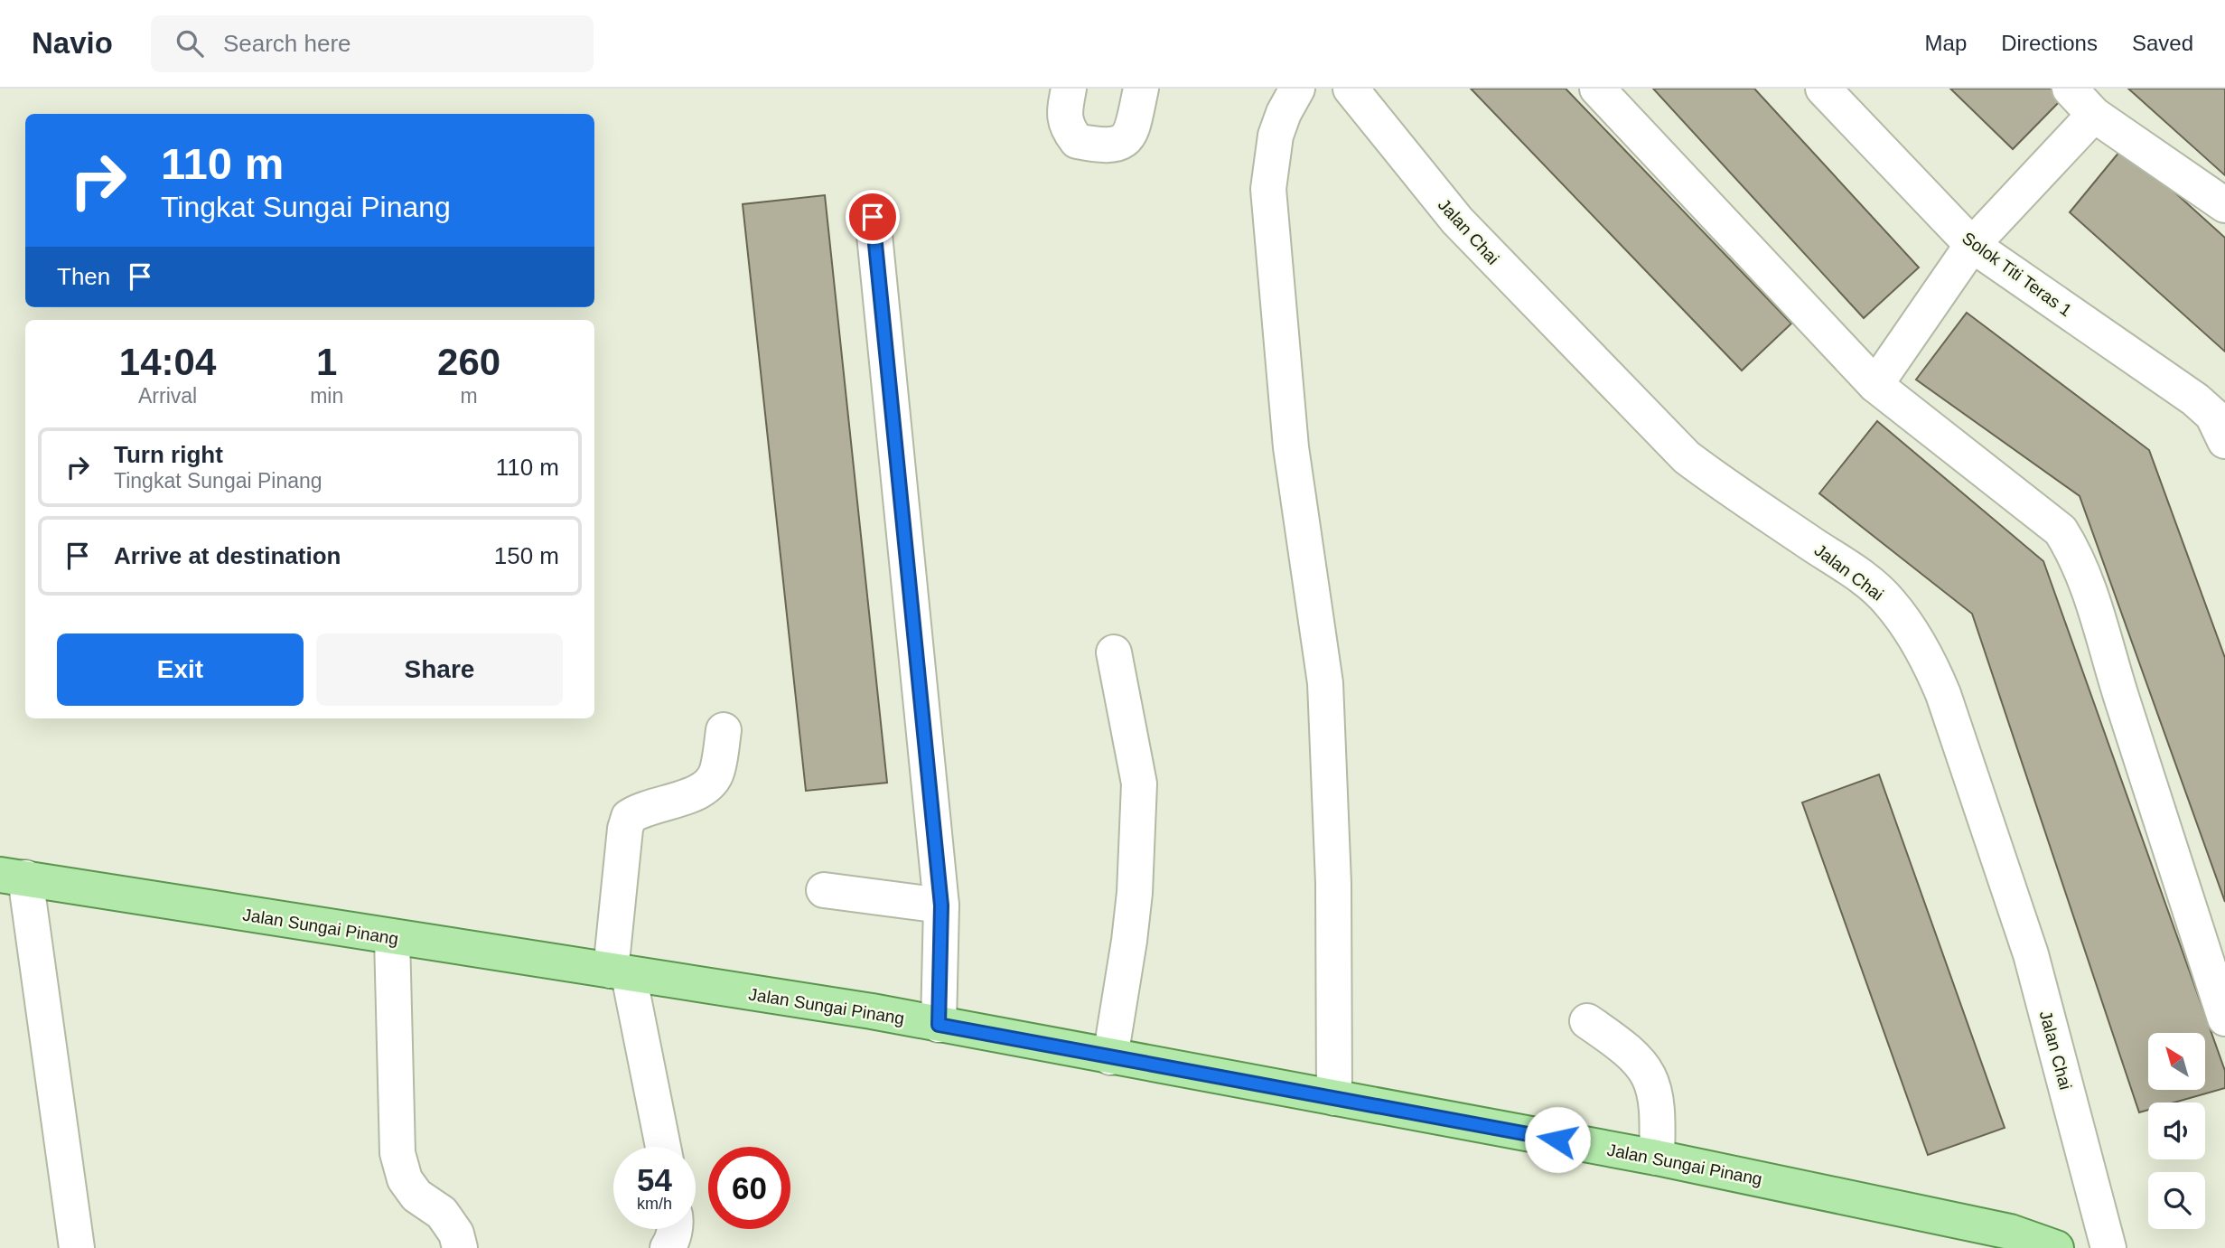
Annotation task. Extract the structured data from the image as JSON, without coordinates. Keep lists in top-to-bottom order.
{
  "streets": {
    "main road": ["Jalan Sungai Pinang"],
    "street": ["Jalan Chai", "Solok Titi Teras 1"]
  },
  "north": "top left",
  "page": {
    "header": "Navio",
    "search": "Search here",
    "nav": ["Map", "Directions", "Saved"],
    "turn": ["110 m", "Tingkat Sungai Pinang"],
    "then": "Then",
    "eta": [
      "14:04",
      "Arrival",
      "1",
      "min",
      "260",
      "m"
    ],
    "list": [
      {
        "name": "Turn right",
        "note": "Tingkat Sungai Pinang",
        "value": "110 m"
      },
      {
        "name": "Arrive at destination",
        "value": "150 m"
      }
    ],
    "buttons": ["Exit", "Share"],
    "speed": "54 km/h",
    "limit": "60"
  }
}
